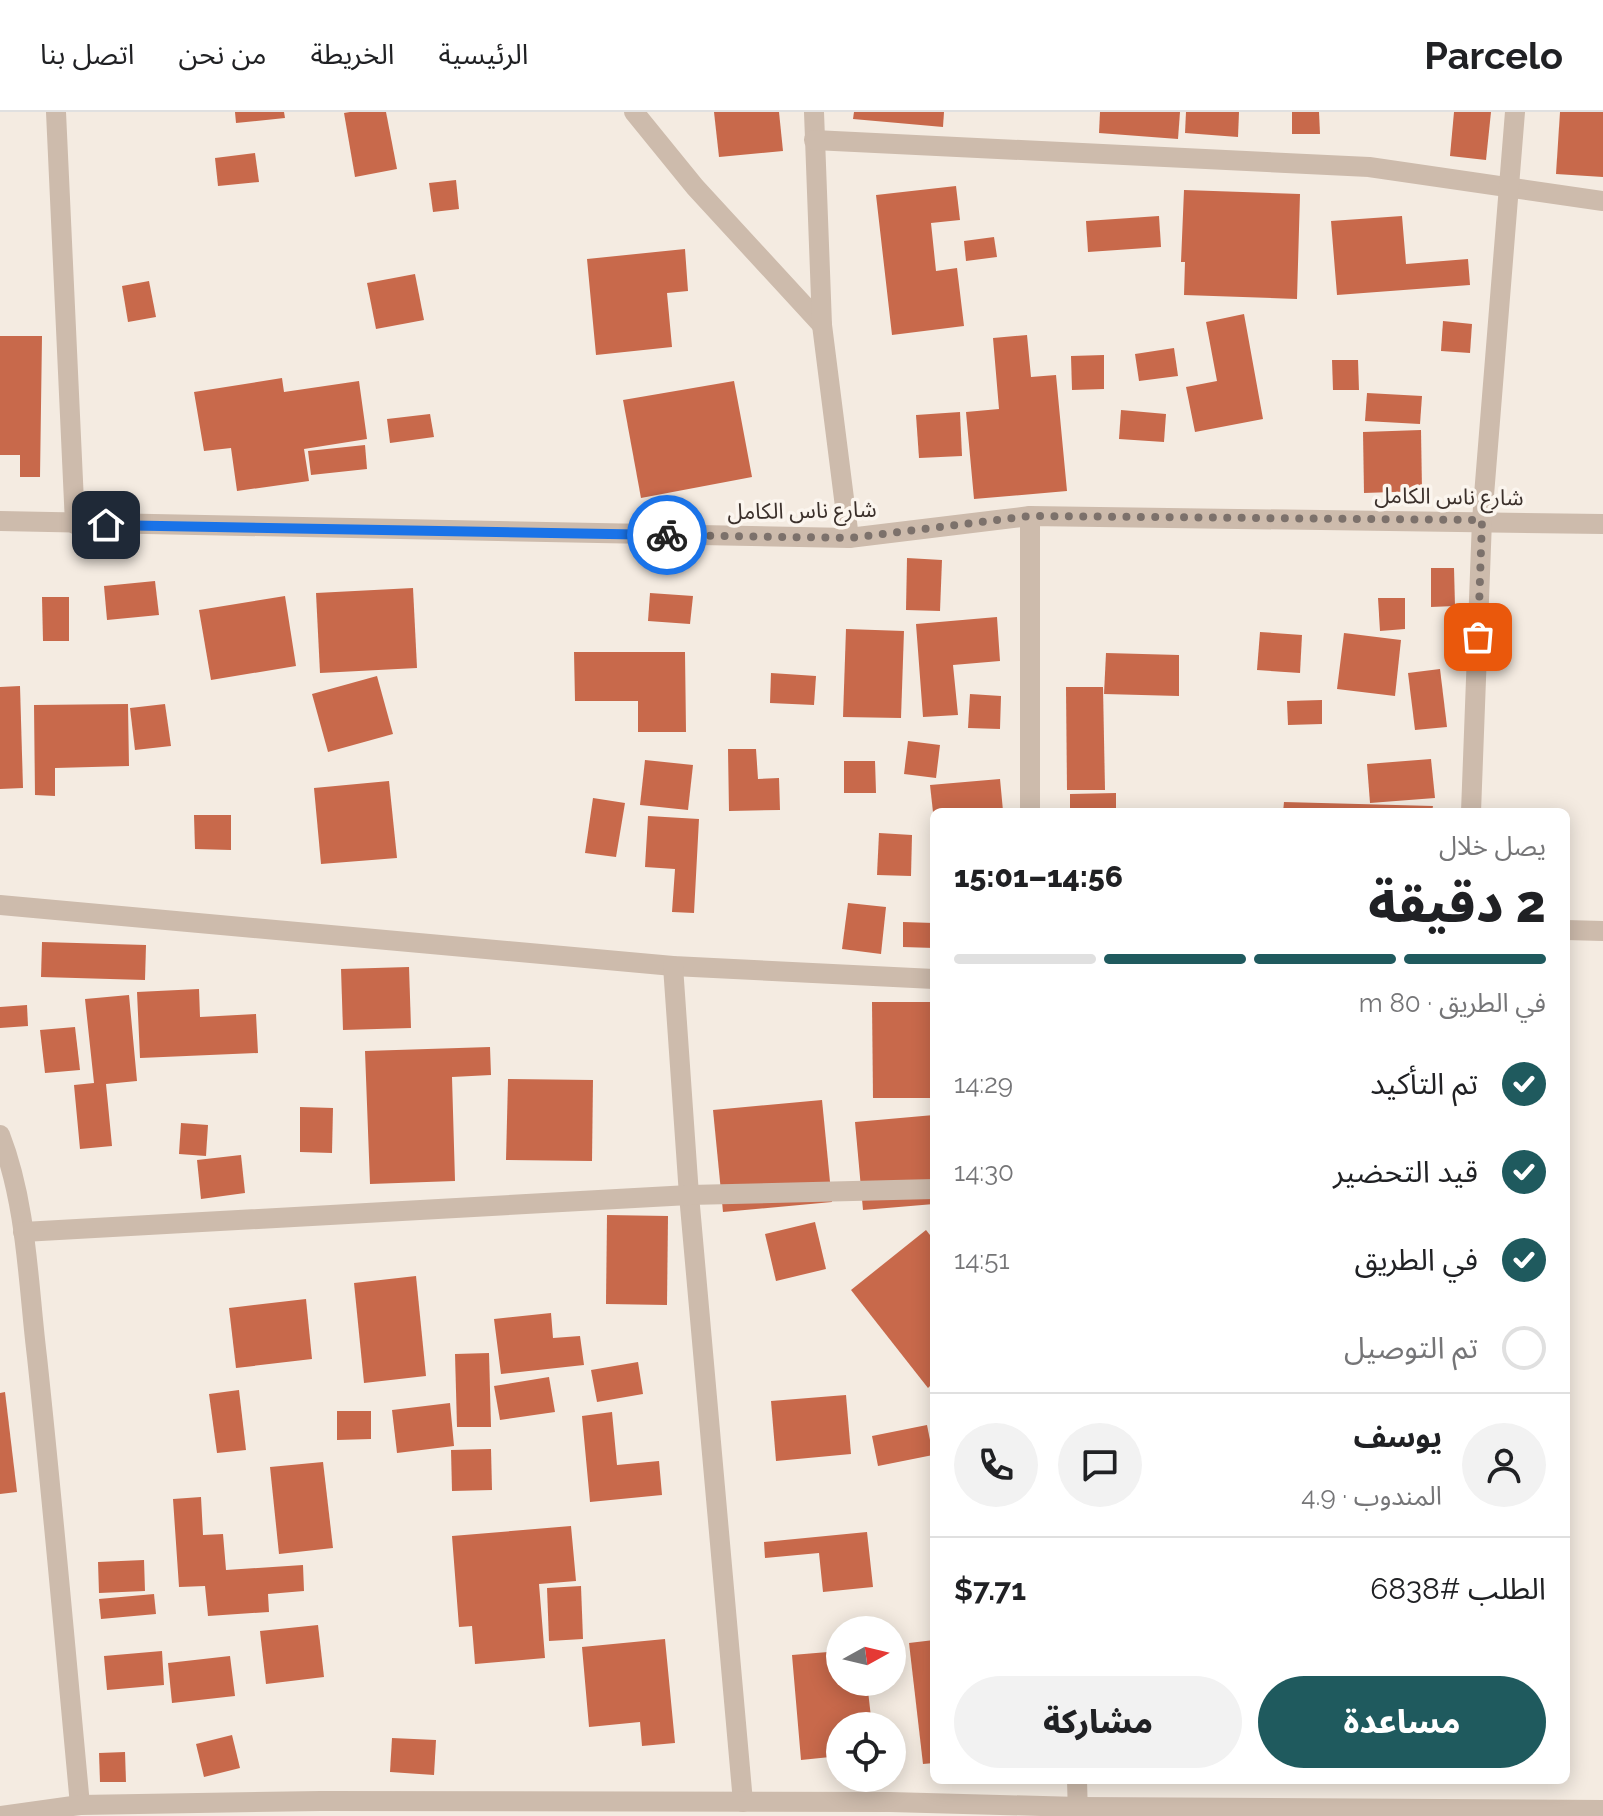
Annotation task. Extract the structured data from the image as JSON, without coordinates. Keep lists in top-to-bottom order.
{
  "streets": {
    "street": ["شارع ناس الكامل"]
  },
  "north": "right",
  "page": {
    "header": "Parcelo",
    "nav": [
      "الرئيسية",
      "الخريطة",
      "من نحن",
      "اتصل بنا"
    ],
    "heading": ["2 دقيقة", "يصل خلال", "14:56–15:01"],
    "panel": [
      "يوسف",
      "المندوب · 4.9",
      "الطلب #6838",
      "$7.71"
    ],
    "bar": "في الطريق · 80 m",
    "list": [
      ["تم التأكيد", "14:29"],
      ["قيد التحضير", "14:30"],
      ["في الطريق", "14:51"],
      "تم التوصيل"
    ],
    "buttons": ["مساعدة", "مشاركة"]
  }
}
